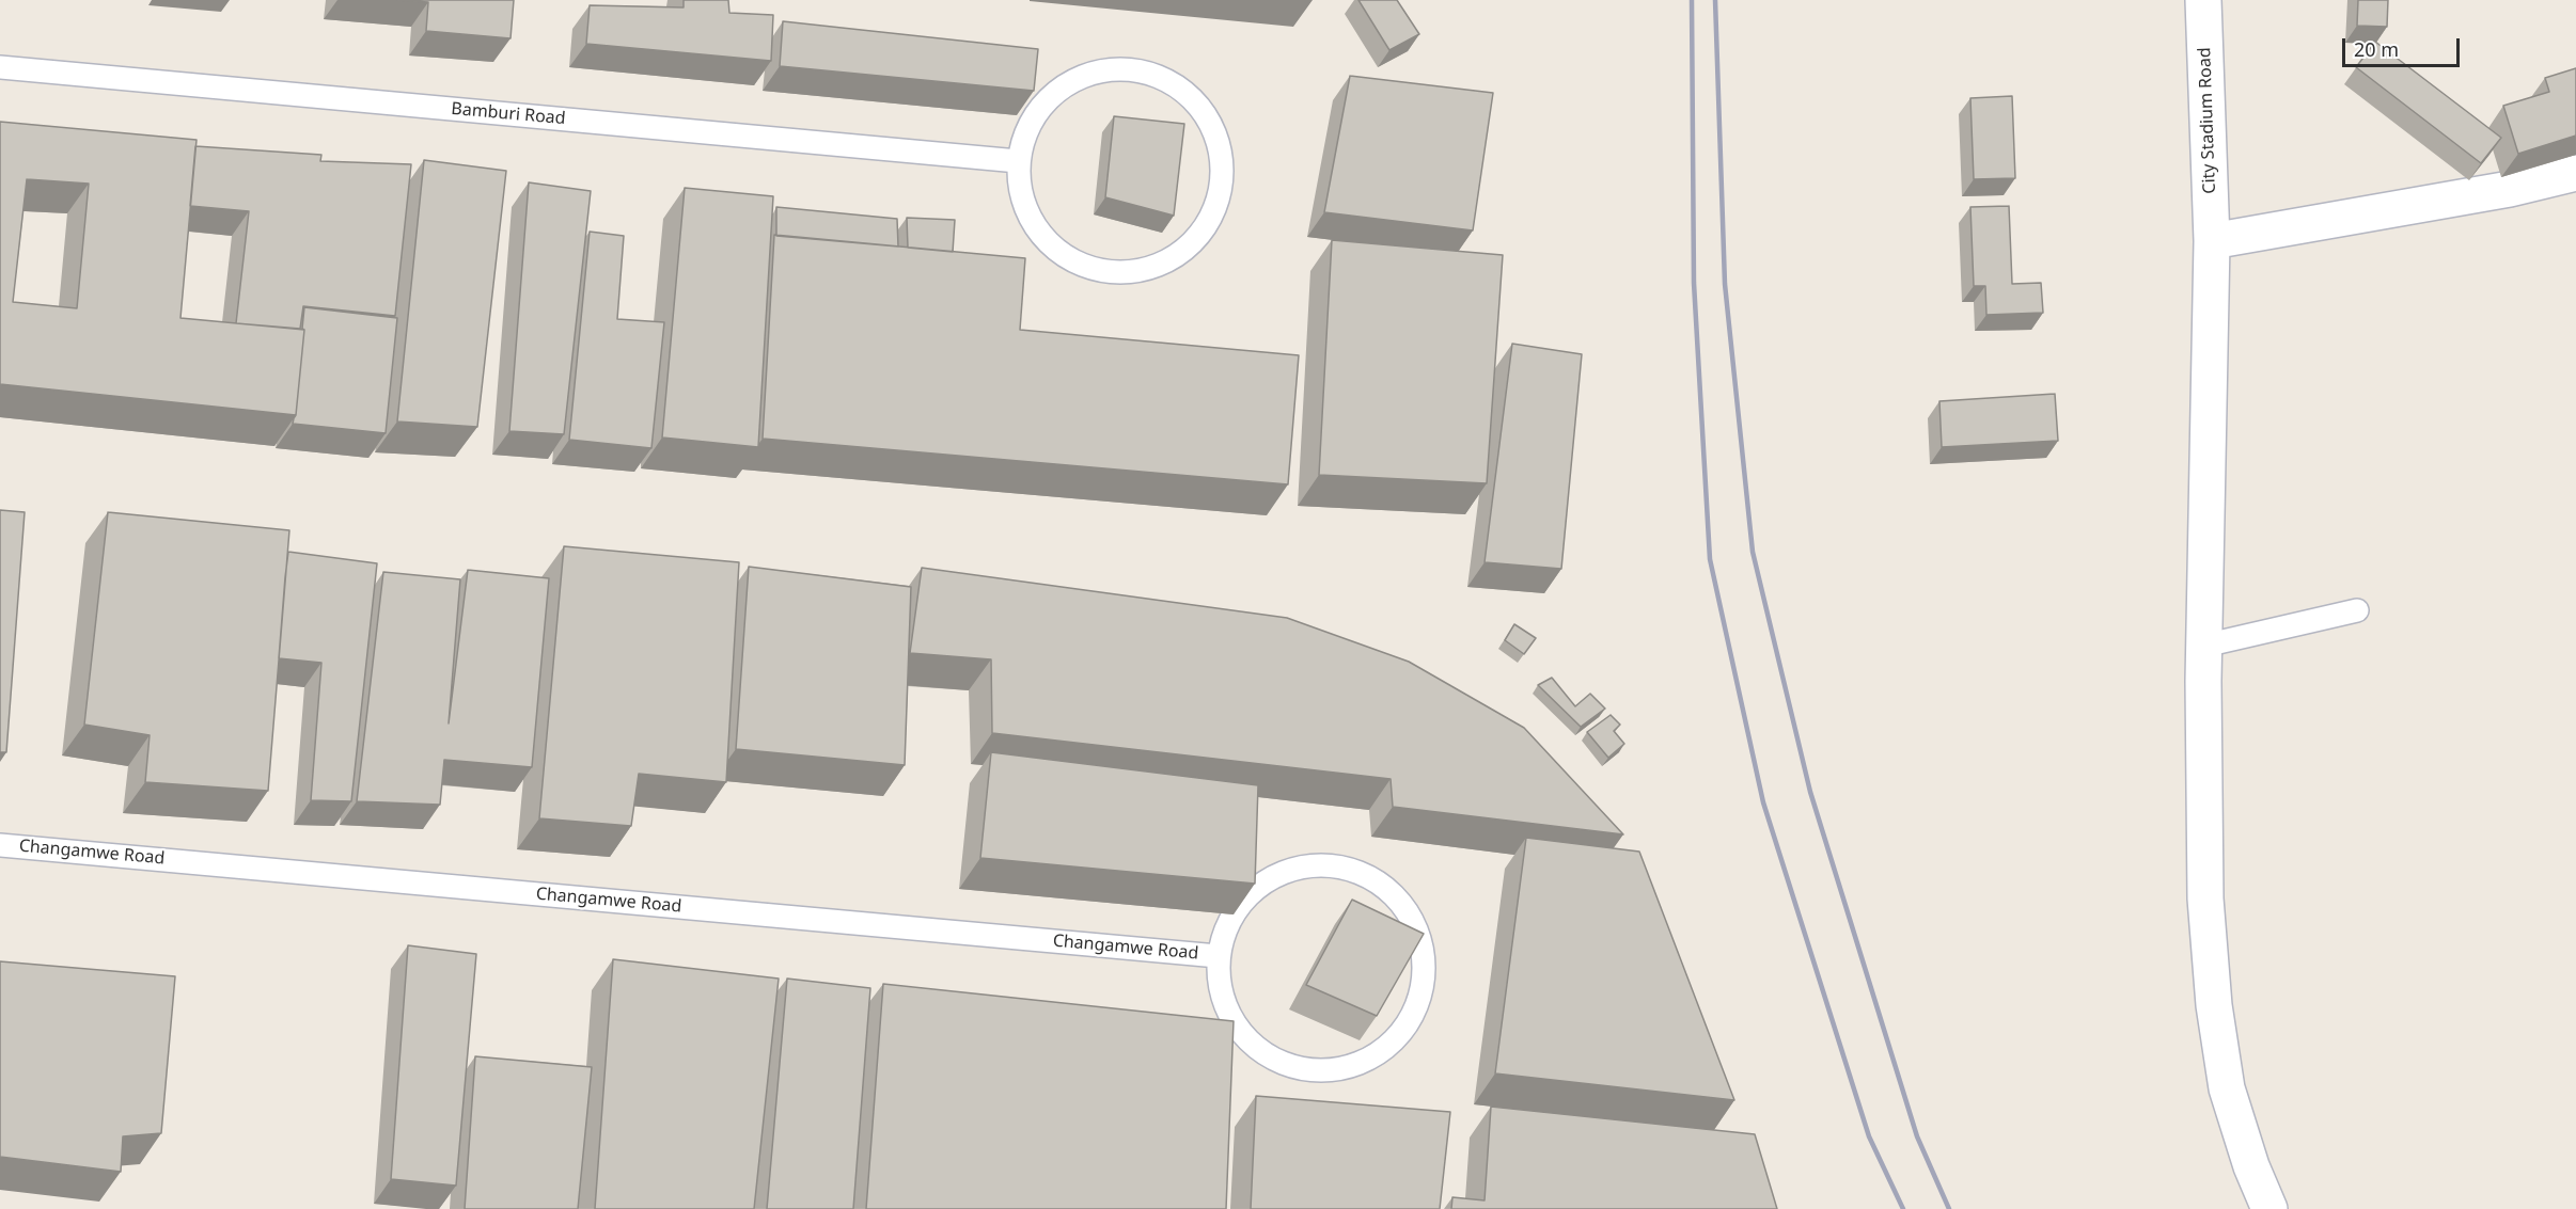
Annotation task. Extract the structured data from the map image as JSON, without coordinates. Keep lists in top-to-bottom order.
{
  "streets": {
    "street": ["City Stadium Road"],
    "lane": ["Bamburi Road", "Changamwe Road"]
  },
  "scale_bar": "20 m"
}
